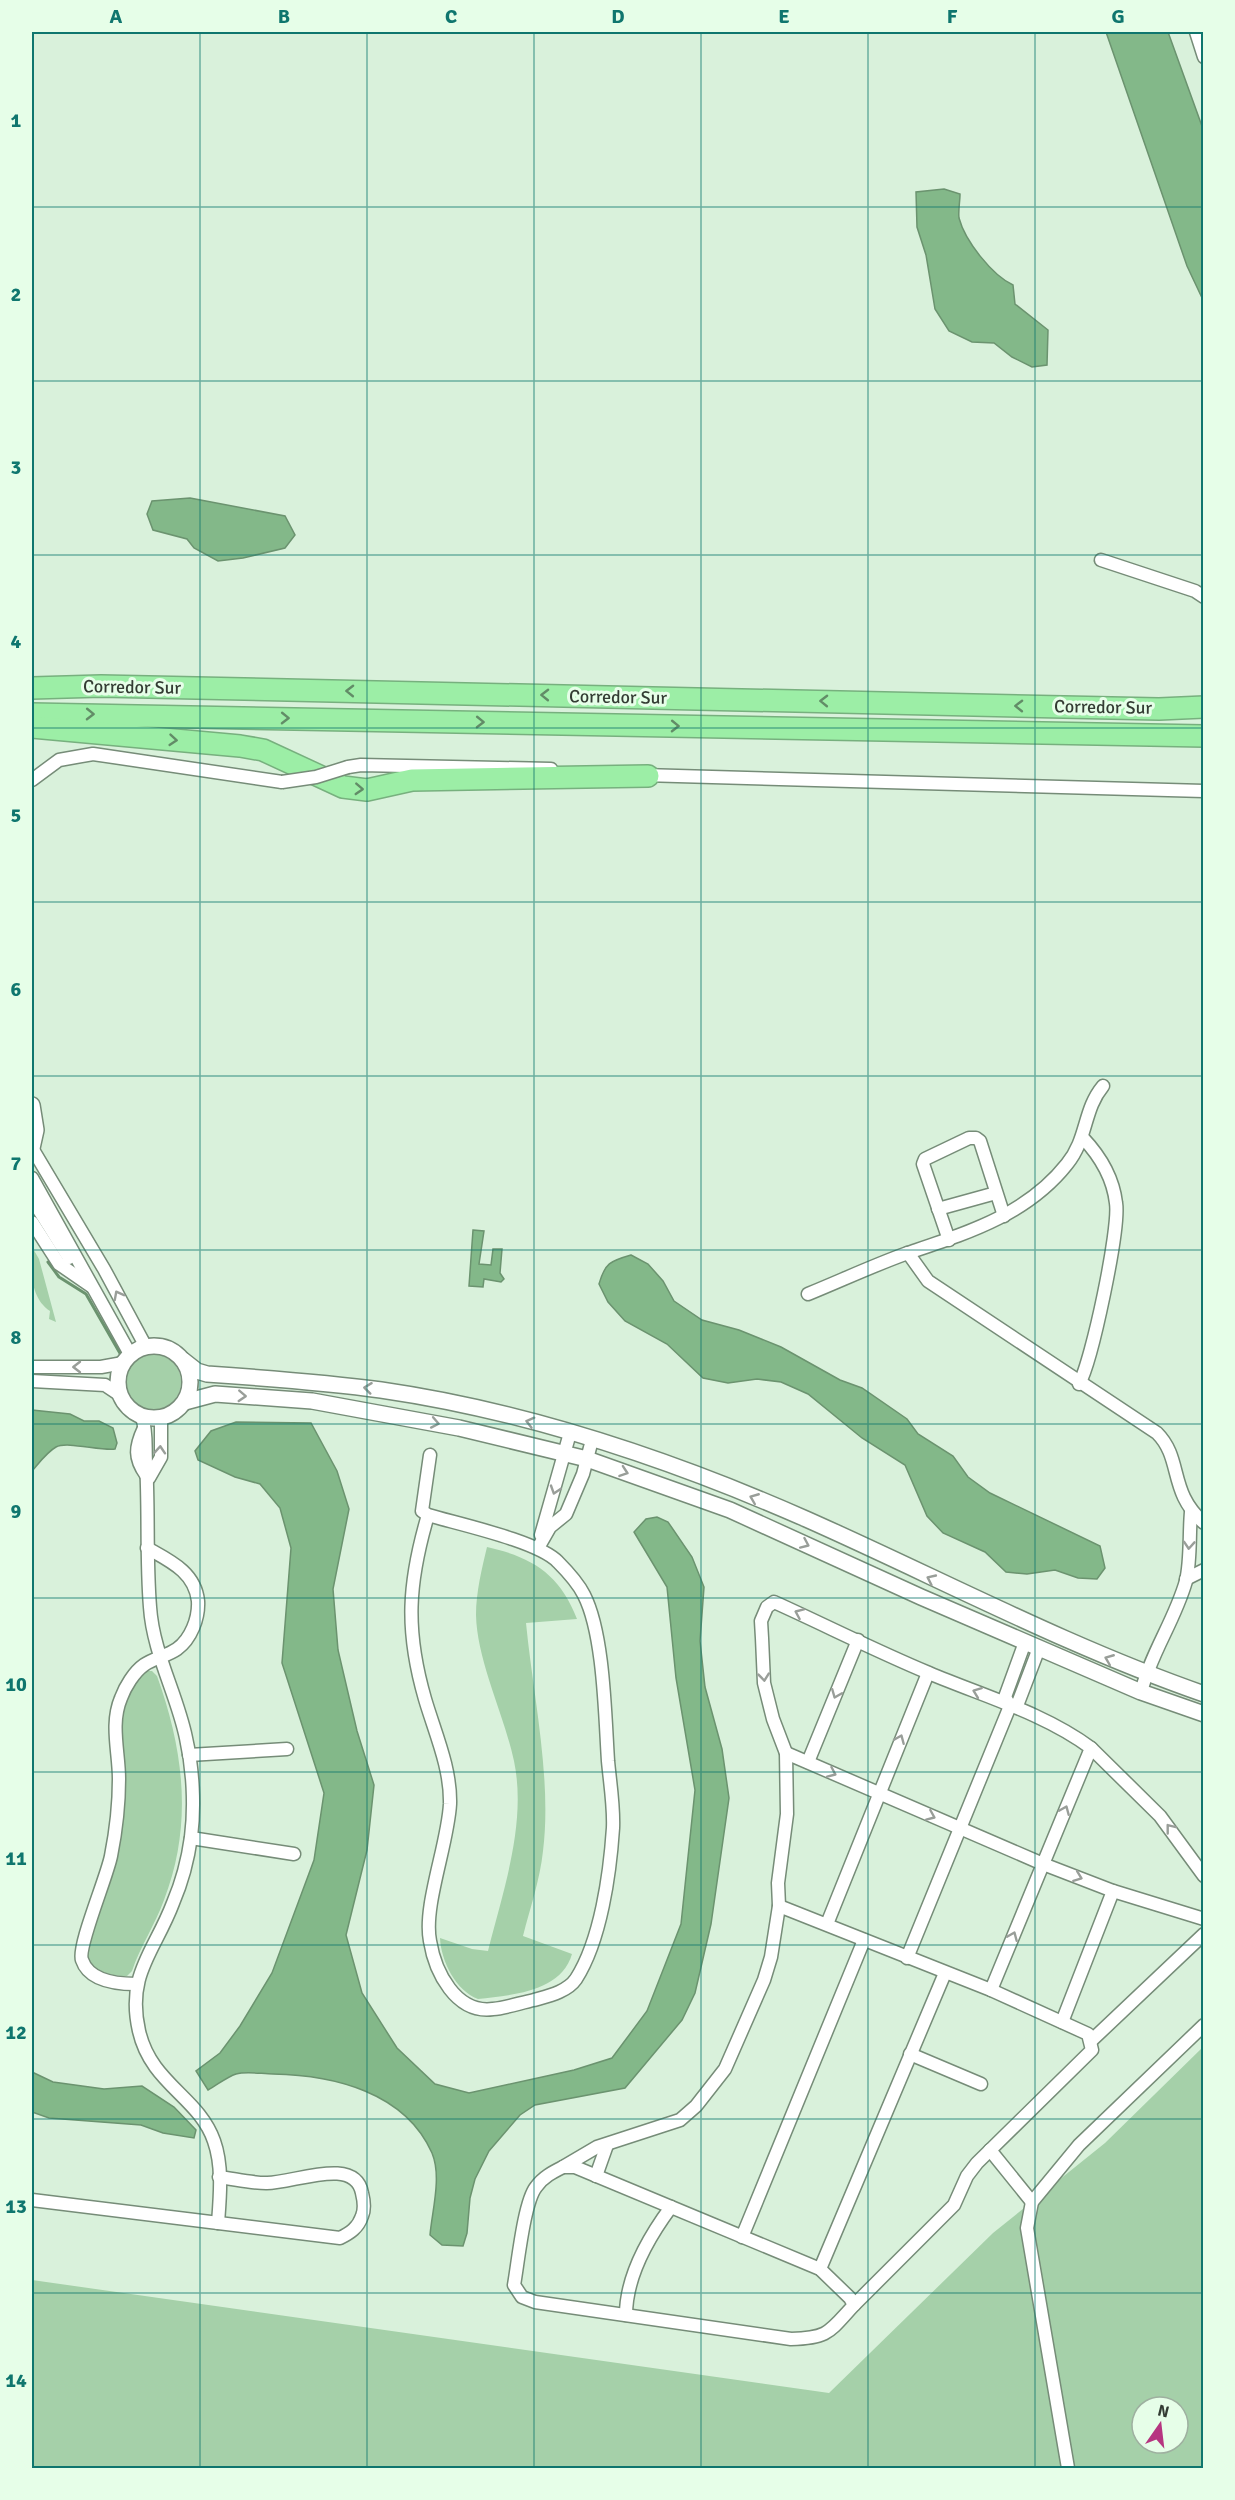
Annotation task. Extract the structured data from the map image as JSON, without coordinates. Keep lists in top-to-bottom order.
{
  "streets": {
    "highway": ["Corredor Sur"]
  },
  "north": "top",
  "grid": {
    "columns": [
      "A",
      "B",
      "C",
      "D",
      "E",
      "F",
      "G"
    ],
    "rows": [
      "1",
      "2",
      "3",
      "4",
      "5",
      "6",
      "7",
      "8",
      "9",
      "10",
      "11",
      "12",
      "13",
      "14"
    ]
  }
}
